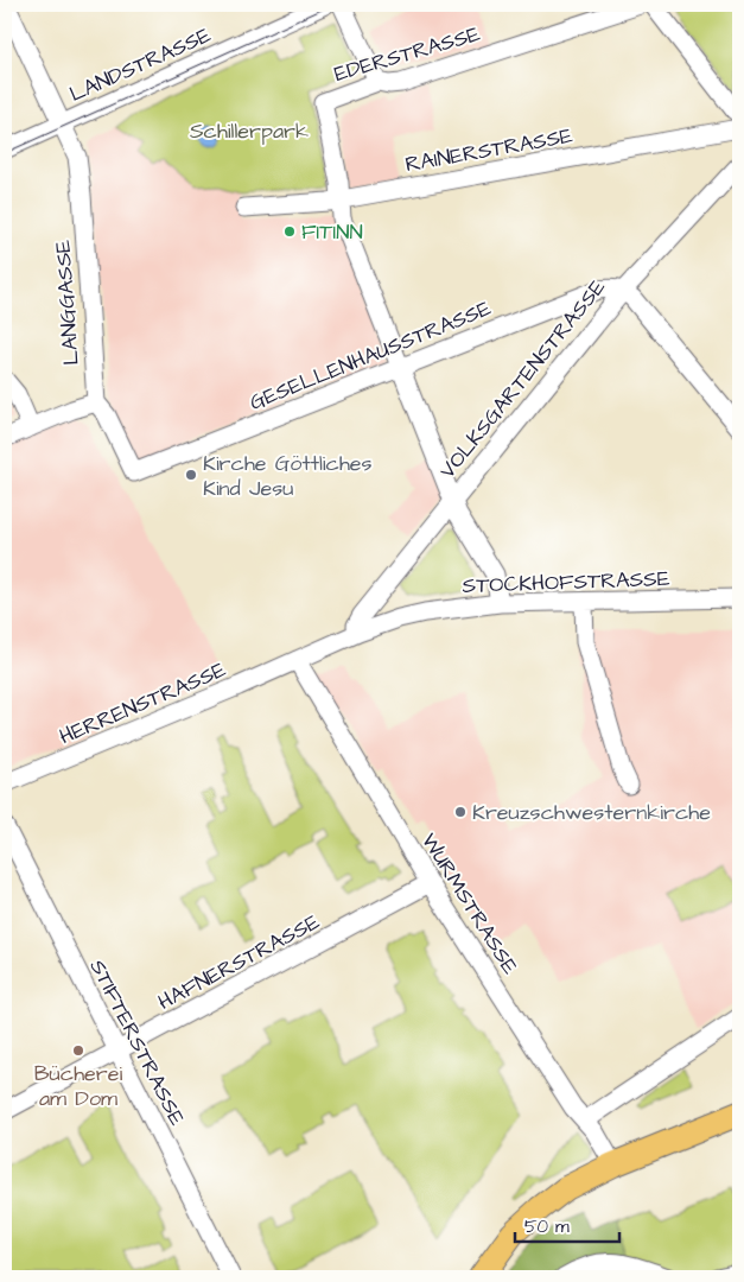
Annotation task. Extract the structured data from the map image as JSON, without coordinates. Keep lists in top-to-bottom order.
{
  "streets": {
    "street": [
      "EDERSTRASSE",
      "LANDSTRASSE",
      "RAINERSTRASSE",
      "LANGGASSE",
      "GESELLENHAUSSTRASSE",
      "VOLKSGARTENSTRASSE",
      "STOCKHOFSTRASSE",
      "HERRENSTRASSE",
      "WURMSTRASSE",
      "HAFNERSTRASSE",
      "STIFTERSTRASSE"
    ]
  },
  "crossings": [
    ["EDERSTRASSE", "RAINERSTRASSE"],
    ["LANDSTRASSE", "LANGGASSE"],
    ["LANGGASSE", "GESELLENHAUSSTRASSE"],
    ["GESELLENHAUSSTRASSE", "VOLKSGARTENSTRASSE"],
    ["VOLKSGARTENSTRASSE", "STOCKHOFSTRASSE"],
    ["STOCKHOFSTRASSE", "HERRENSTRASSE"],
    ["STOCKHOFSTRASSE", "WURMSTRASSE"],
    ["HERRENSTRASSE", "WURMSTRASSE"],
    ["WURMSTRASSE", "HAFNERSTRASSE"],
    ["HAFNERSTRASSE", "STIFTERSTRASSE"]
  ],
  "parks": ["Schillerpark"],
  "places": [
    "FITINN",
    "Kirche Göttliches Kind Jesu",
    "Kreuzschwesternkirche",
    "Bücherei am Dom"
  ],
  "scale_bar": "50 m"
}
